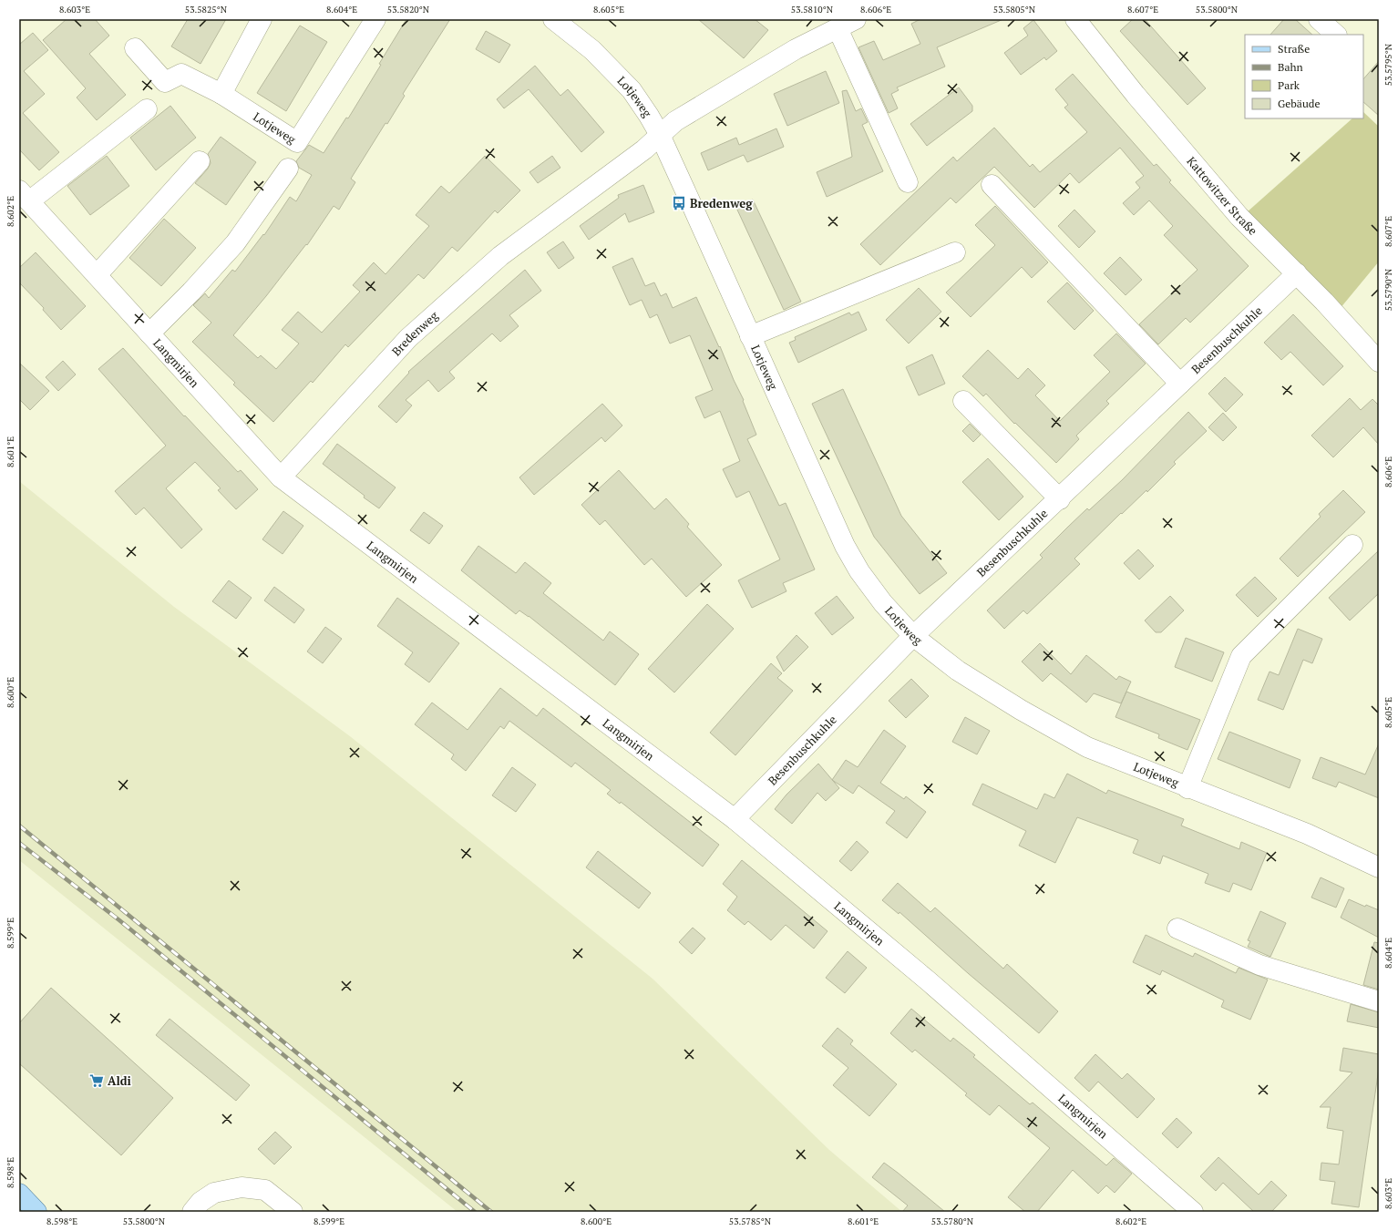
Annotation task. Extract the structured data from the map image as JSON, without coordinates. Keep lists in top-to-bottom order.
{
  "streets": {
    "street": [
      "Lotjeweg",
      "Kattowitzer Straße",
      "Bredenweg",
      "Besenbuschkuhle",
      "Langmirjen"
    ]
  },
  "crossings": [
    ["Lotjeweg", "Bredenweg"],
    ["Lotjeweg", "Besenbuschkuhle"],
    ["Kattowitzer Straße", "Besenbuschkuhle"],
    ["Bredenweg", "Langmirjen"],
    ["Besenbuschkuhle", "Langmirjen"]
  ],
  "places": {
    "bus stop": ["Bredenweg"],
    "supermarket": ["Aldi"]
  },
  "legend": [
    "Straße",
    "Bahn",
    "Park",
    "Gebäude"
  ],
  "coordinates": [
    "8.603°E",
    "53.5825°N",
    "8.604°E",
    "53.5820°N",
    "8.605°E",
    "53.5810°N",
    "8.606°E",
    "53.5805°N",
    "8.607°E",
    "53.5800°N",
    "53.5795°N",
    "8.602°E",
    "53.5790°N",
    "8.601°E",
    "8.600°E",
    "8.599°E",
    "8.598°E",
    "53.5785°N",
    "53.5780°N"
  ]
}
